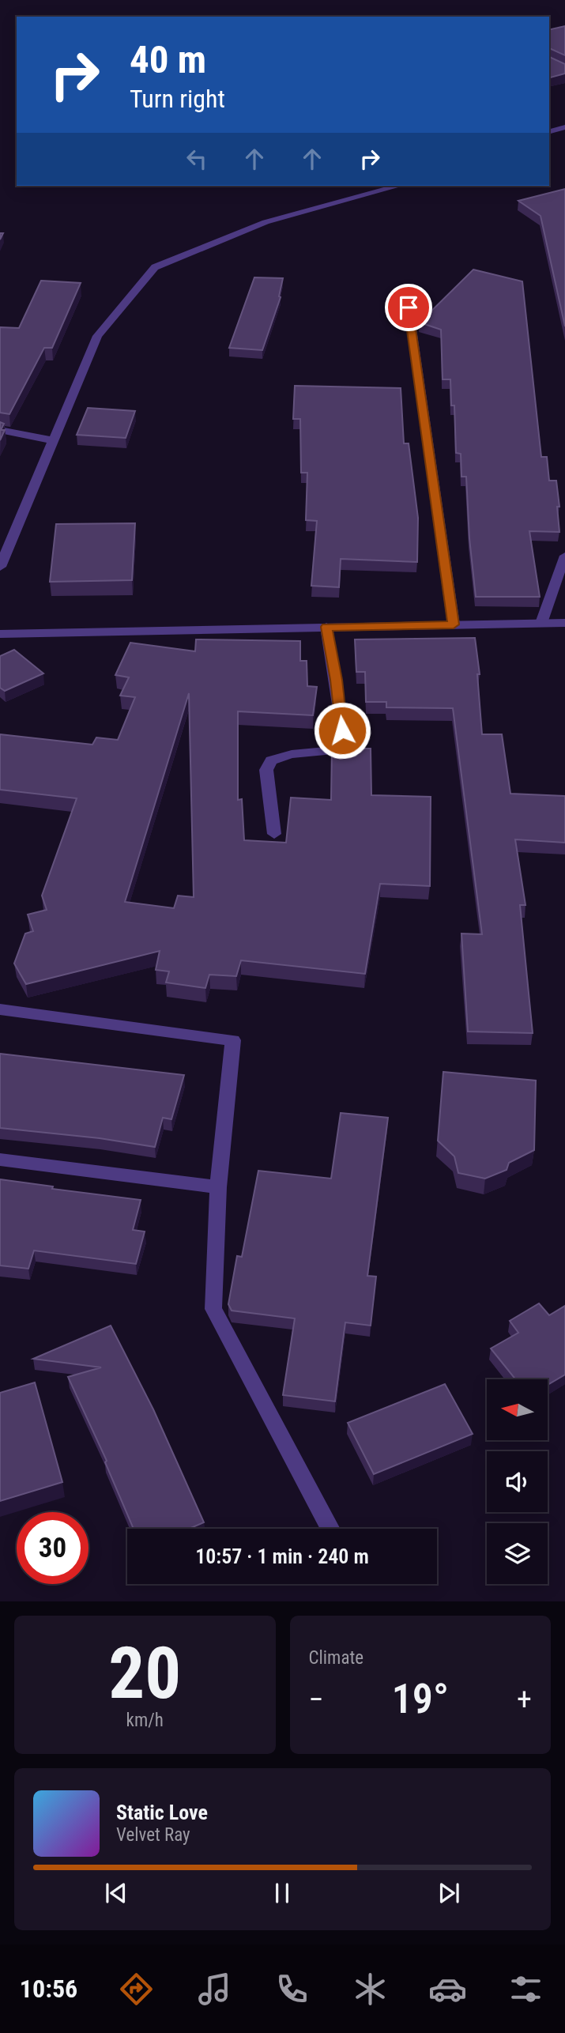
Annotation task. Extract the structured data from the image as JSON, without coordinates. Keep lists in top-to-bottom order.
{
  "north": "left",
  "page": {
    "turn": ["40 m", "Turn right"],
    "limit": "30",
    "trip": "10:57 · 1 min · 240 m",
    "tile": [
      ["20", "km/h"],
      "Climate"
    ],
    "heat": ["−", "19°", "+"],
    "song": ["Static Love", "Velvet Ray"],
    "tabs": "10:56"
  }
}
